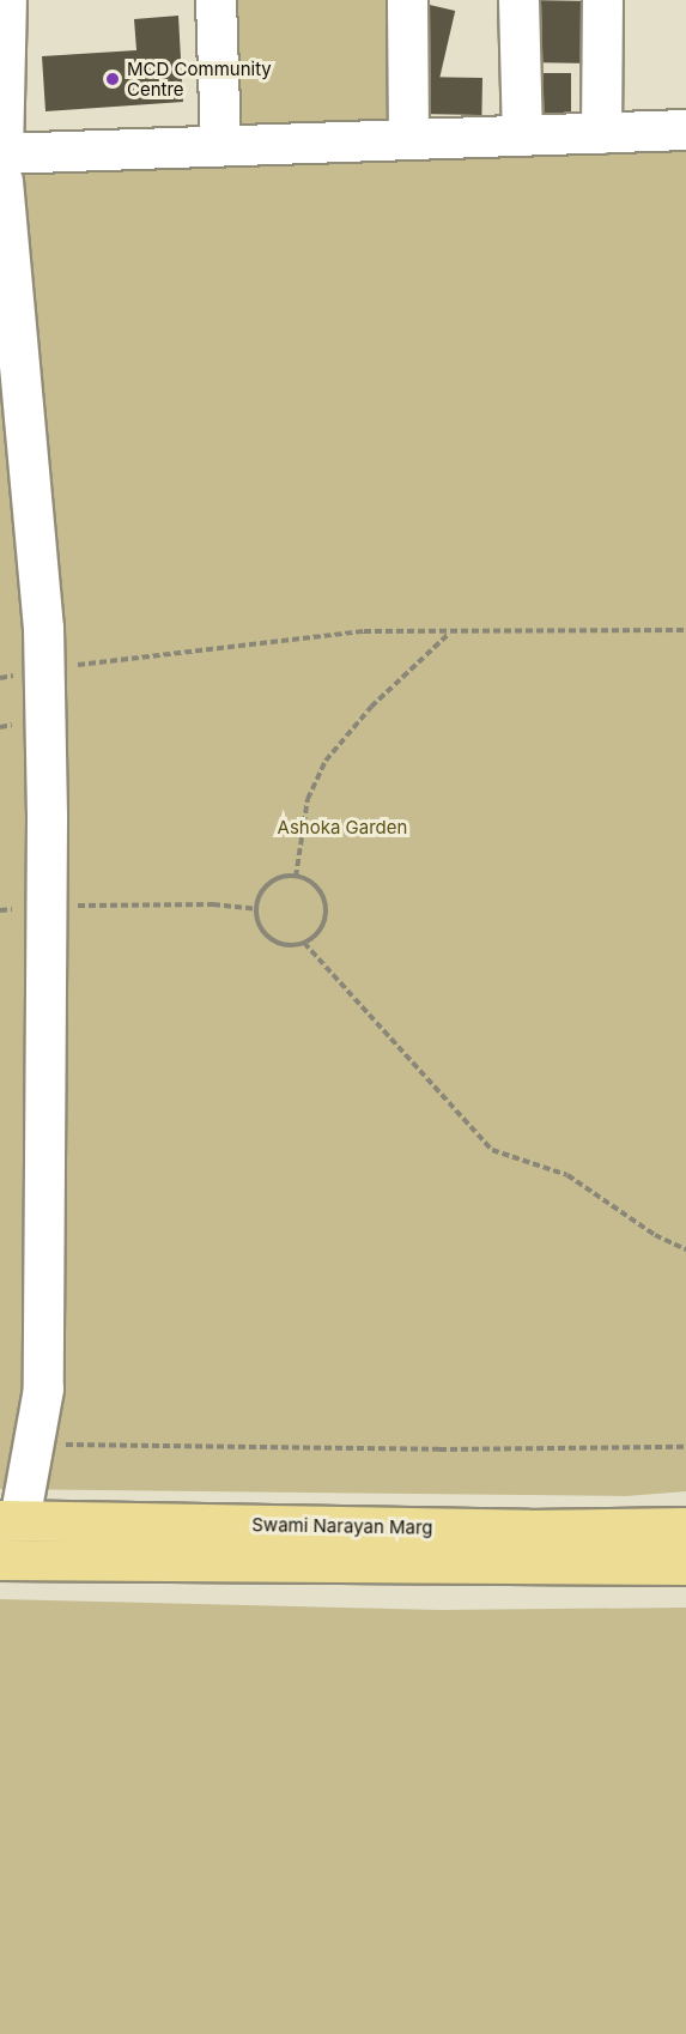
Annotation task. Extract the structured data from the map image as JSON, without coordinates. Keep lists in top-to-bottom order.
{
  "streets": {
    "main road": ["Swami Narayan Marg"]
  },
  "parks": ["Ashoka Garden"],
  "places": ["MCD Community Centre"]
}
